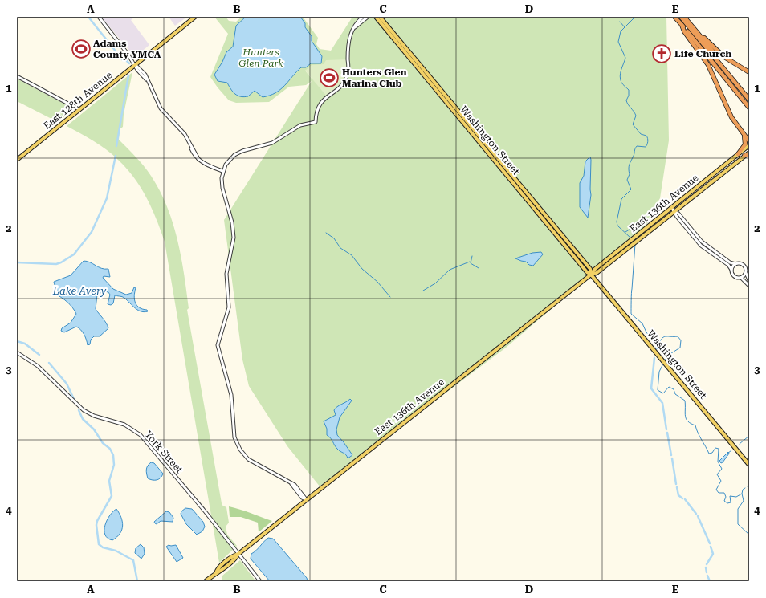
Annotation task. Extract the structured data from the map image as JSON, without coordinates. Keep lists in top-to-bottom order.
{
  "streets": {
    "main road": ["East 128th Avenue", "Washington Street", "East 136th Avenue"],
    "street": ["York Street"]
  },
  "crossings": [
    ["Washington Street", "East 136th Avenue"],
    ["East 136th Avenue", "York Street"]
  ],
  "water": ["Lake Avery"],
  "parks": ["Hunters Glen Park"],
  "places": {
    "sports": ["Adams County YMCA", "Hunters Glen Marina Club"],
    "church": ["Life Church"]
  },
  "grid": {
    "columns": [
      "A",
      "B",
      "C",
      "D",
      "E"
    ],
    "rows": [
      "1",
      "2",
      "3",
      "4"
    ]
  }
}
